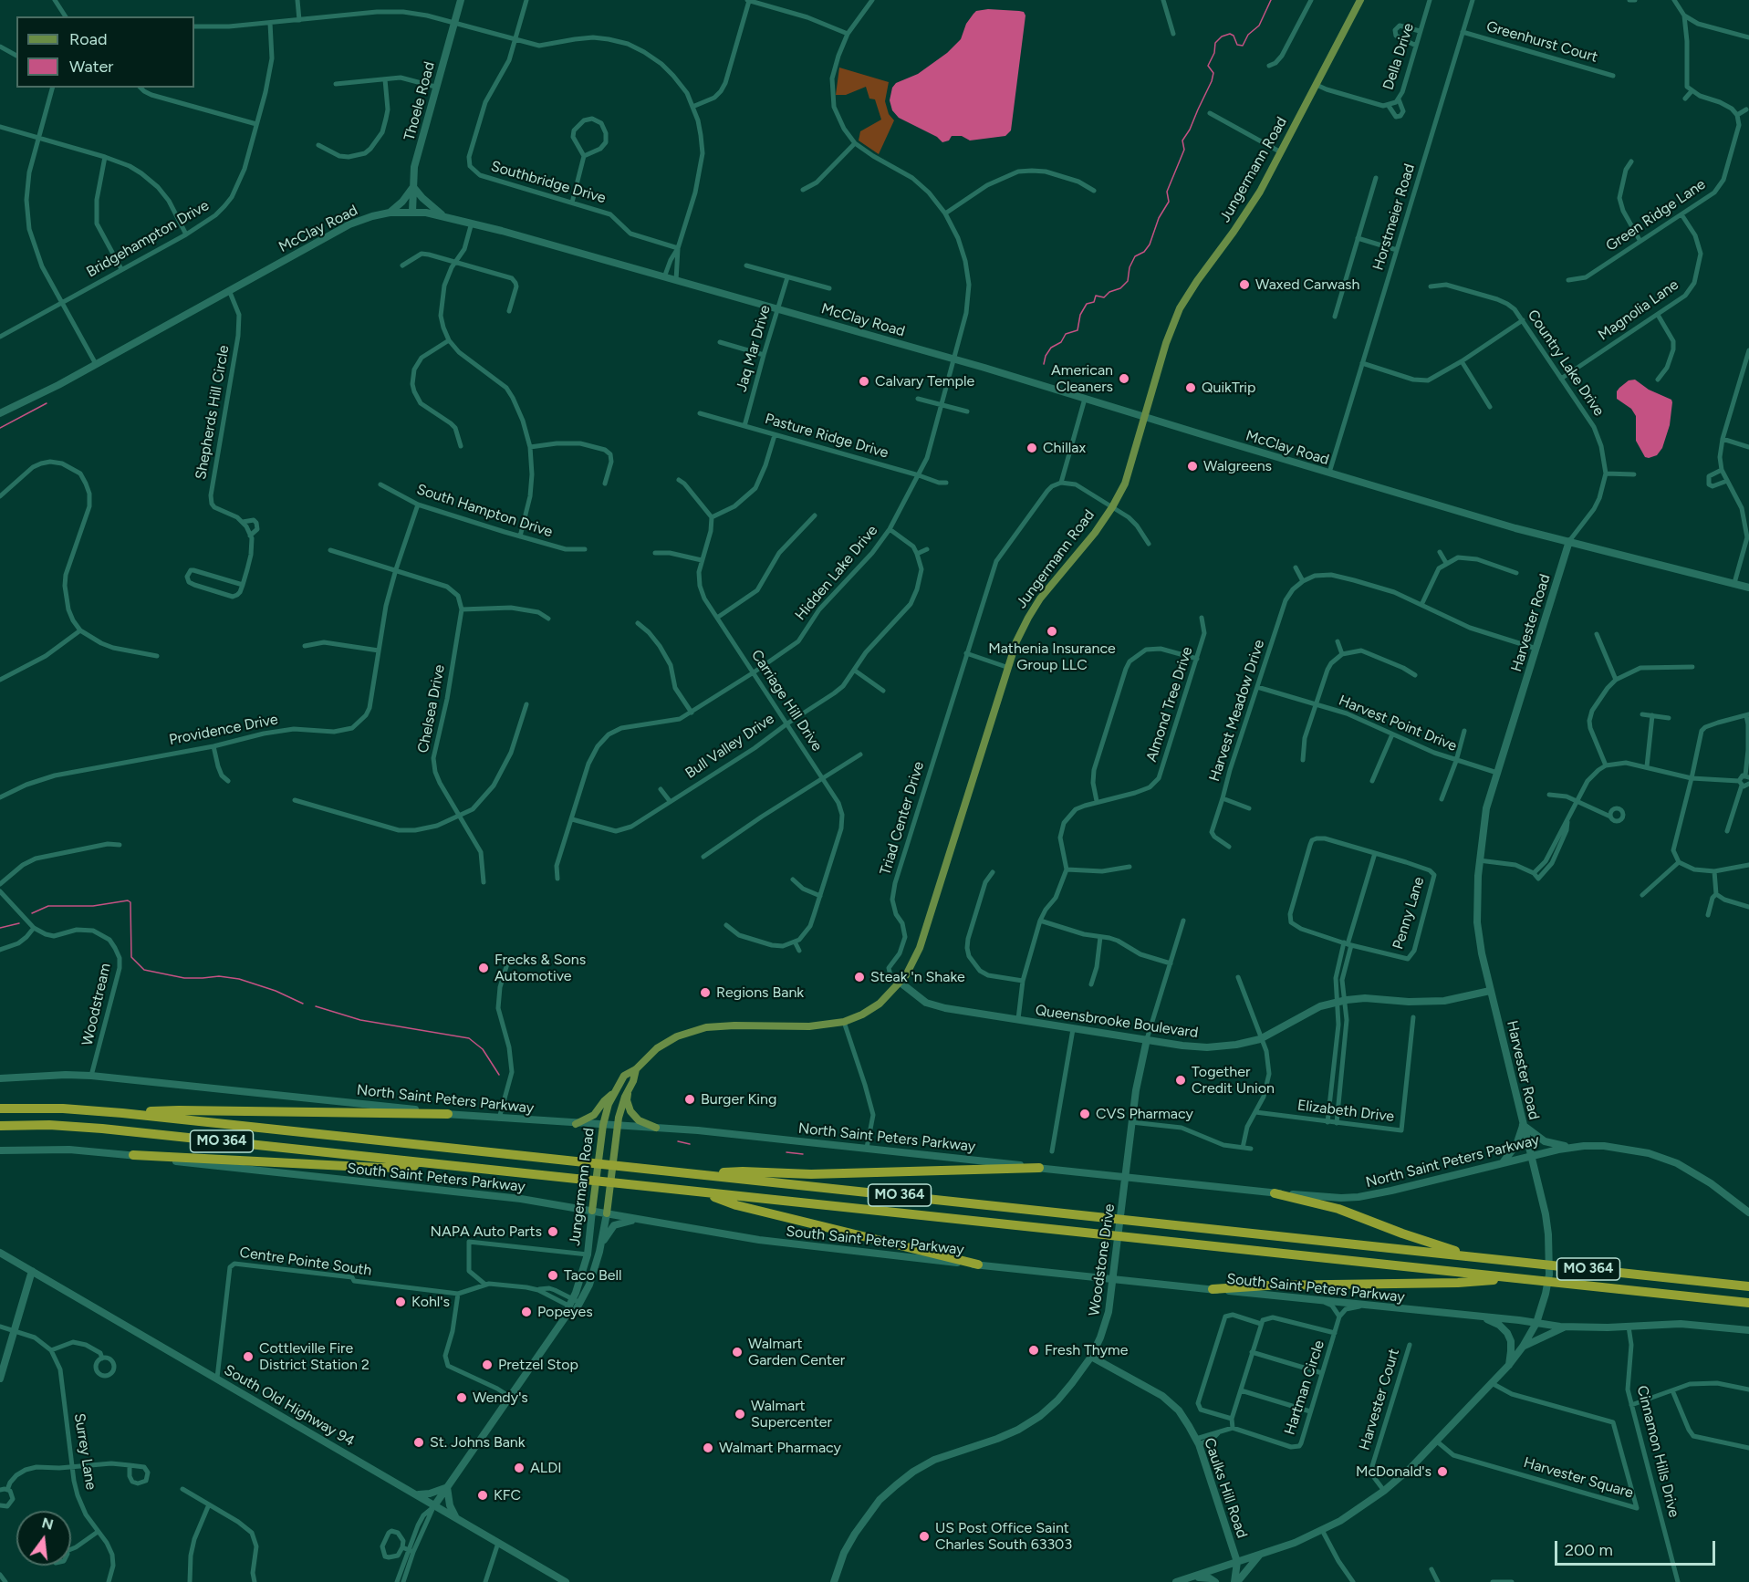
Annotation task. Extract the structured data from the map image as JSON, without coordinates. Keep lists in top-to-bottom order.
{
  "streets": {
    "highway": ["MO 364"],
    "main road": [
      "Thoele Road",
      "Jungermann Road",
      "McClay Road",
      "Harvester Road",
      "Queensbrooke Boulevard",
      "North Saint Peters Parkway",
      "South Saint Peters Parkway",
      "Woodstone Drive",
      "South Old Highway 94",
      "Caulks Hill Road"
    ],
    "street": [
      "Greenhurst Court",
      "Della Drive",
      "Southbridge Drive",
      "Green Ridge Lane",
      "Horstmeier Road",
      "Bridgehampton Drive",
      "Magnolia Lane",
      "Jaq Mar Drive",
      "Country Lake Drive",
      "Shepherds Hill Circle",
      "Pasture Ridge Drive",
      "South Hampton Drive",
      "Hidden Lake Drive",
      "Carriage Hill Drive",
      "Almond Tree Drive",
      "Chelsea Drive",
      "Harvest Meadow Drive",
      "Harvest Point Drive",
      "Providence Drive",
      "Bull Valley Drive",
      "Triad Center Drive",
      "Penny Lane",
      "Woodstream",
      "Elizabeth Drive",
      "Centre Pointe South",
      "Hartman Circle",
      "Harvester Court",
      "Surrey Lane",
      "Cinnamon Hills Drive",
      "Harvester Square"
    ]
  },
  "crossings": [
    ["Greenhurst Court", "Horstmeier Road"],
    ["Della Drive", "Jungermann Road"],
    ["Thoele Road", "McClay Road"],
    ["Jungermann Road", "McClay Road"],
    ["Jungermann Road", "Triad Center Drive"],
    ["Jungermann Road", "Queensbrooke Boulevard"],
    ["Jungermann Road", "North Saint Peters Parkway"],
    ["Jungermann Road", "South Saint Peters Parkway"],
    ["Jungermann Road", "Centre Pointe South"],
    ["Jungermann Road", "South Old Highway 94"],
    ["Green Ridge Lane", "Magnolia Lane"],
    ["Horstmeier Road", "McClay Road"],
    ["McClay Road", "Jaq Mar Drive"],
    ["McClay Road", "Country Lake Drive"],
    ["McClay Road", "Shepherds Hill Circle"],
    ["McClay Road", "Hidden Lake Drive"],
    ["McClay Road", "Harvester Road"],
    ["Magnolia Lane", "Country Lake Drive"],
    ["Jaq Mar Drive", "Pasture Ridge Drive"],
    ["Country Lake Drive", "Harvester Road"],
    ["Pasture Ridge Drive", "Hidden Lake Drive"],
    ["South Hampton Drive", "Providence Drive"],
    ["Hidden Lake Drive", "Carriage Hill Drive"],
    ["Hidden Lake Drive", "Bull Valley Drive"],
    ["Harvester Road", "Harvest Point Drive"],
    ["Harvester Road", "Queensbrooke Boulevard"],
    ["Harvester Road", "North Saint Peters Parkway"],
    ["Harvester Road", "South Saint Peters Parkway"],
    ["Harvester Road", "Harvester Court"],
    ["Harvester Road", "Harvester Square"],
    ["Harvester Road", "Caulks Hill Road"],
    ["Carriage Hill Drive", "Bull Valley Drive"],
    ["Harvest Meadow Drive", "Harvest Point Drive"],
    ["Triad Center Drive", "Queensbrooke Boulevard"],
    ["Woodstream", "North Saint Peters Parkway"],
    ["Queensbrooke Boulevard", "Woodstone Drive"],
    ["North Saint Peters Parkway", "Woodstone Drive"],
    ["South Saint Peters Parkway", "Woodstone Drive"],
    ["South Saint Peters Parkway", "Cinnamon Hills Drive"],
    ["Woodstone Drive", "Caulks Hill Road"],
    ["Centre Pointe South", "South Old Highway 94"]
  ],
  "places": [
    "Waxed Carwash",
    "American Cleaners",
    "Calvary Temple",
    "QuikTrip",
    "Chillax",
    "Walgreens",
    "Mathenia Insurance Group LLC",
    "Frecks & Sons Automotive",
    "Steak 'n Shake",
    "Regions Bank",
    "Together Credit Union",
    "Burger King",
    "CVS Pharmacy",
    "NAPA Auto Parts",
    "Taco Bell",
    "Kohl's",
    "Popeyes",
    "Fresh Thyme",
    "Walmart Garden Center",
    "Cottleville Fire District Station 2",
    "Pretzel Stop",
    "Wendy's",
    "Walmart Supercenter",
    "St. Johns Bank",
    "Walmart Pharmacy",
    "ALDI",
    "McDonald's",
    "KFC",
    "US Post Office Saint Charles South 63303"
  ],
  "legend": ["Road", "Water"],
  "scale_bar": "200 m",
  "north": "top"
}
